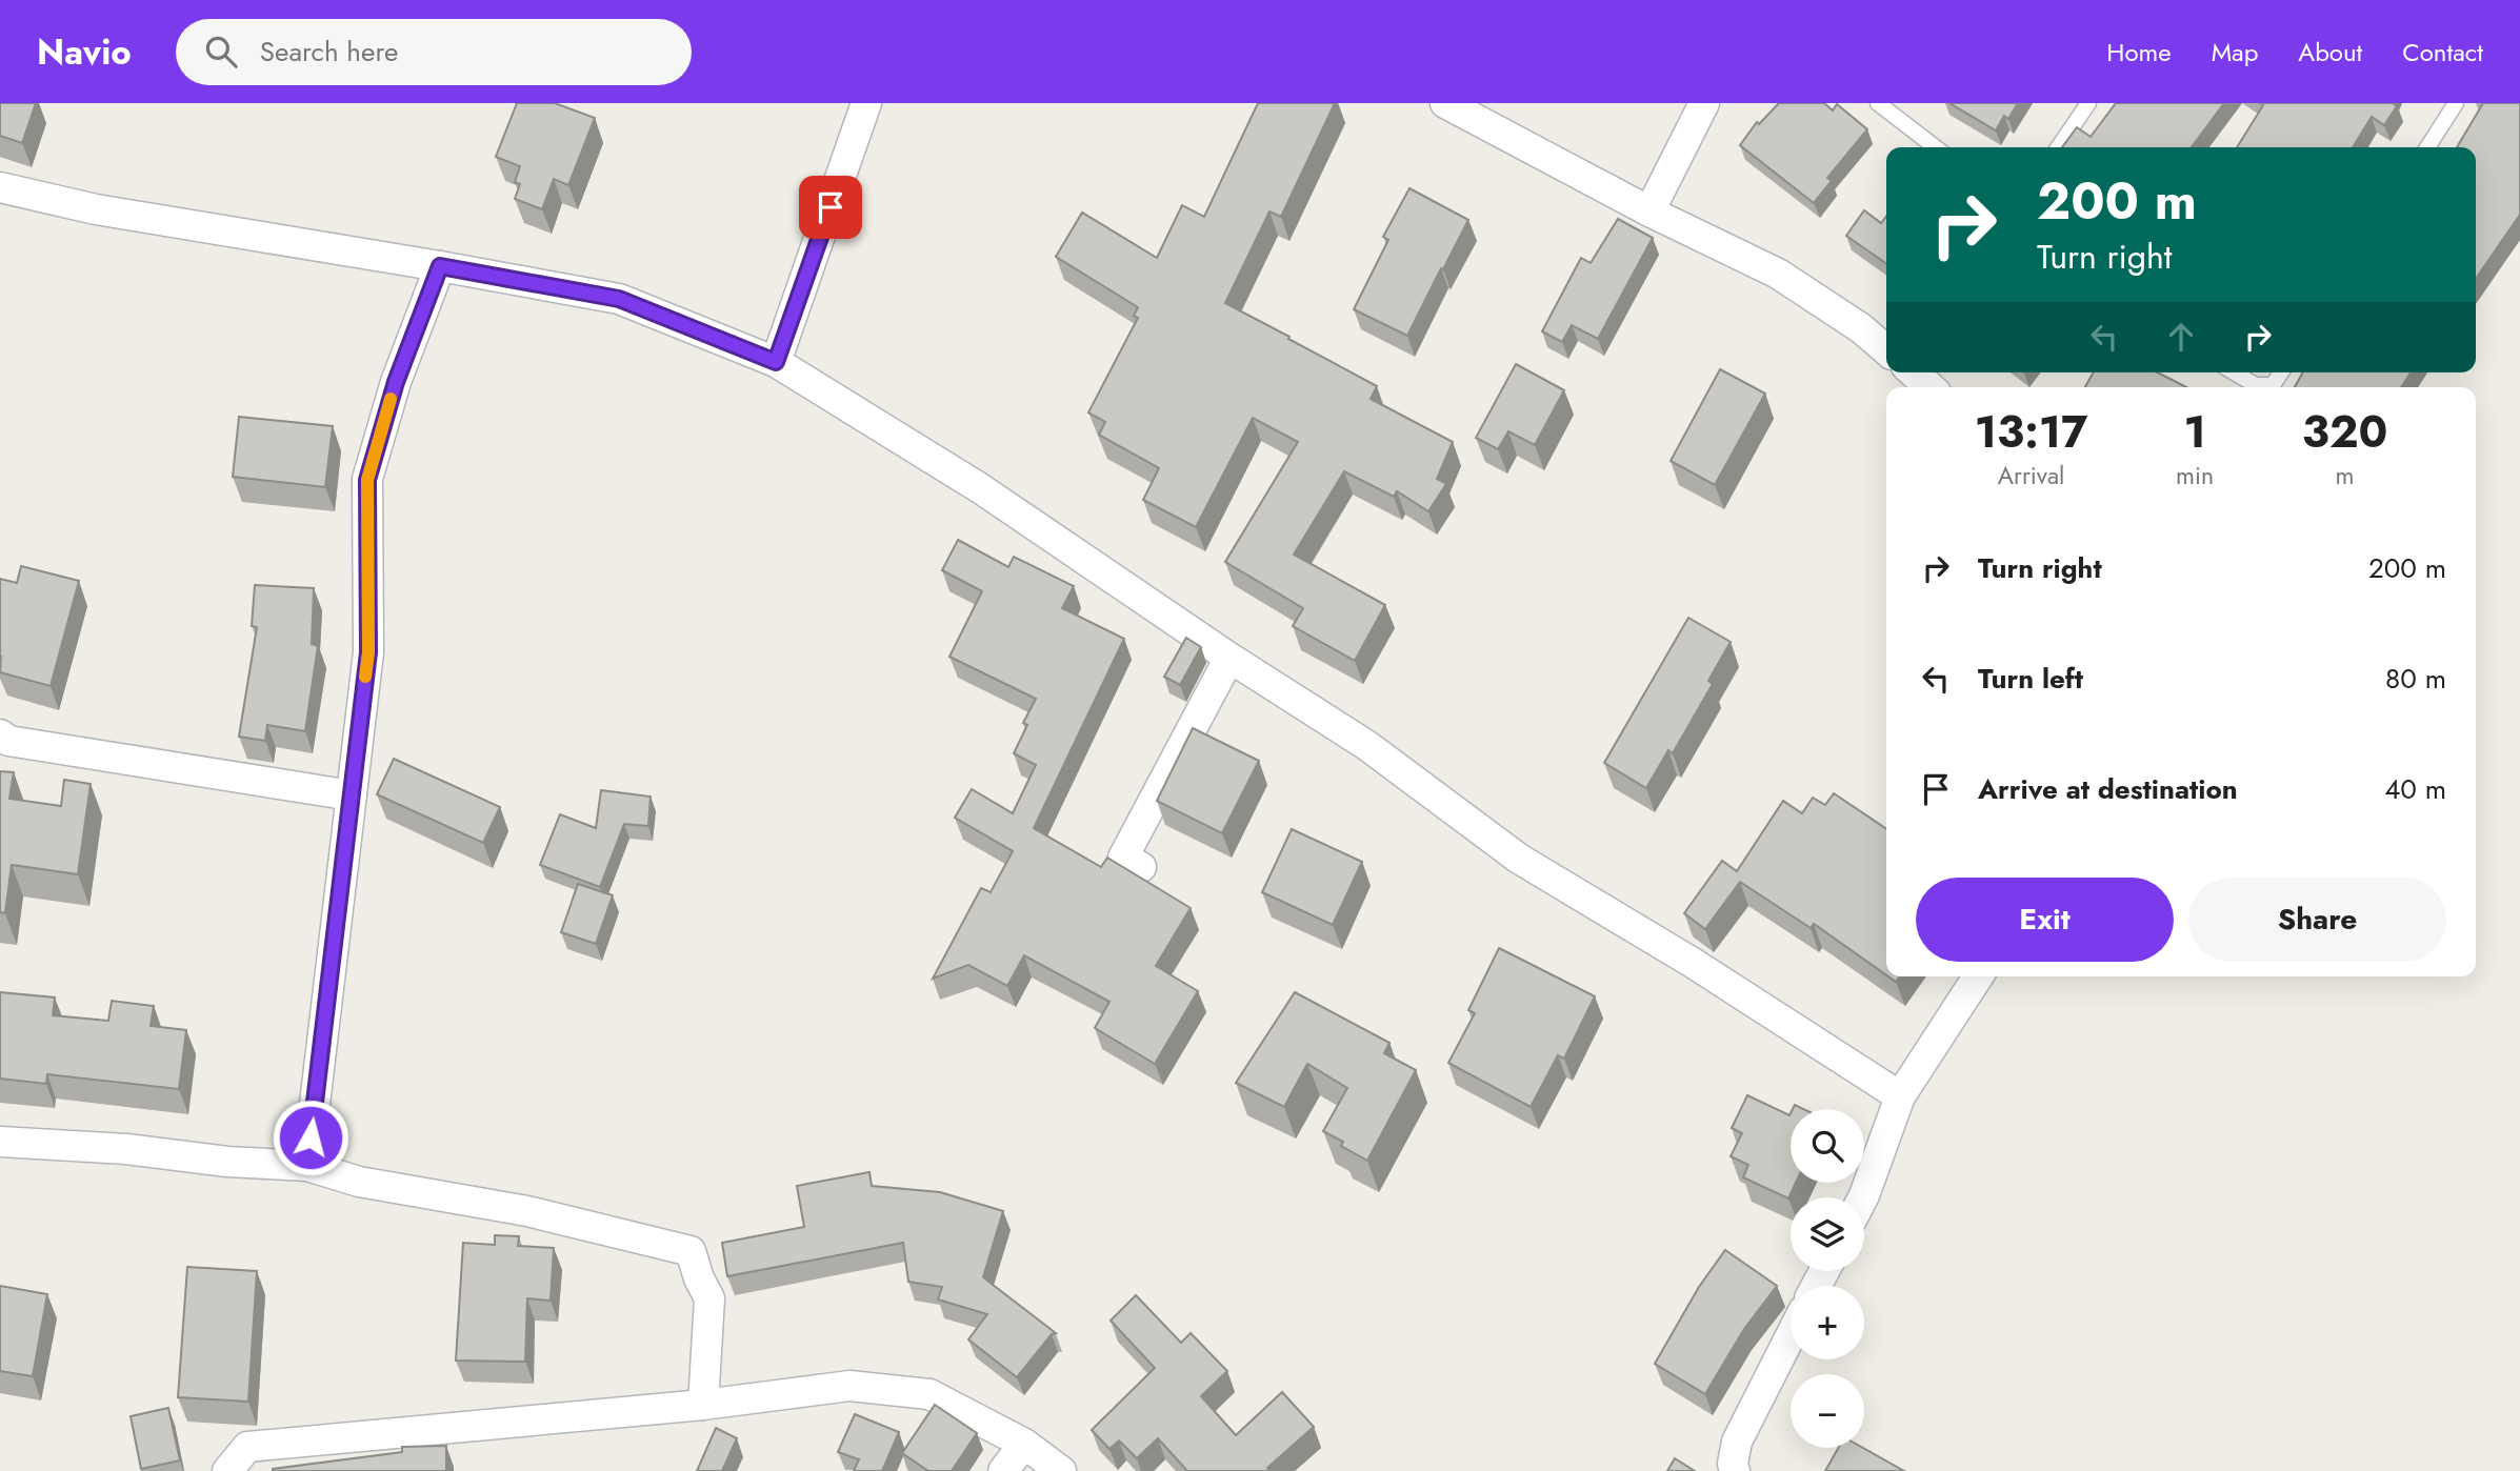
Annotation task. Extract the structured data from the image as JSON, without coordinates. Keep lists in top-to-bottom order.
{
  "page": {
    "header": "Navio",
    "search": "Search here",
    "nav": [
      "Home",
      "Map",
      "About",
      "Contact"
    ],
    "turn": ["200 m", "Turn right"],
    "eta": [
      "13:17",
      "Arrival",
      "1",
      "min",
      "320",
      "m"
    ],
    "list": [
      {
        "name": "Turn right",
        "value": "200 m"
      },
      {
        "name": "Turn left",
        "value": "80 m"
      },
      {
        "name": "Arrive at destination",
        "value": "40 m"
      }
    ],
    "buttons": ["Exit", "Share"],
    "map_buttons": ["+", "−"]
  }
}
